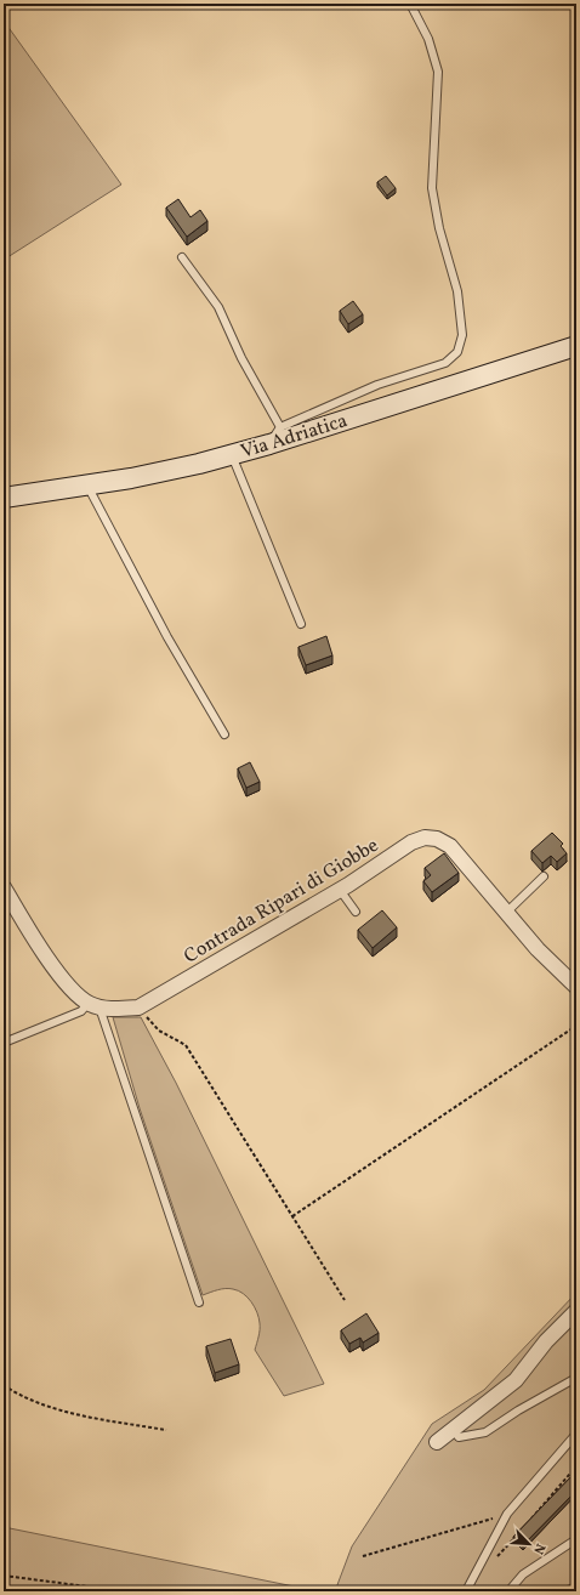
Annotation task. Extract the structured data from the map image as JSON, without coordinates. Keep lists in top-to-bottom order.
{
  "streets": {
    "main road": ["Via Adriatica"],
    "street": ["Contrada Ripari di Giobbe"]
  },
  "north": "bottom right"
}
